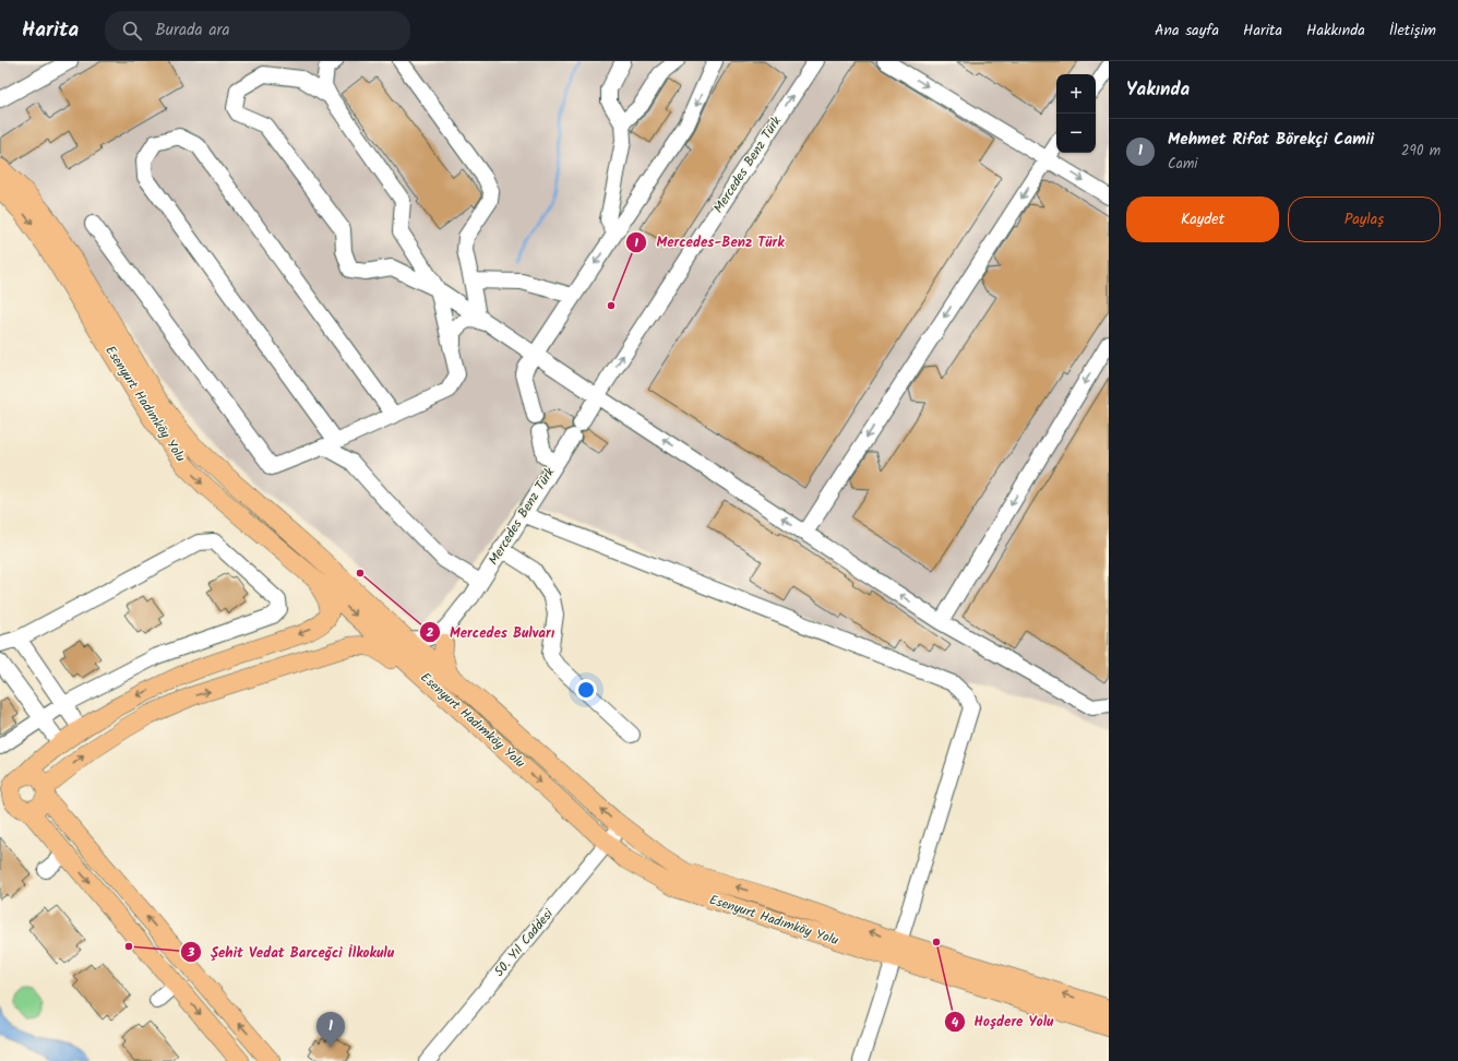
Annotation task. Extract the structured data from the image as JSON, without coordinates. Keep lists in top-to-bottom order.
{
  "streets": {
    "main road": ["Esenyurt Hadımköy Yolu"],
    "street": ["Mercedes Benz Türk", "50. Yıl Caddesi"]
  },
  "crossings": [
    ["Mercedes Benz Türk", "Esenyurt Hadımköy Yolu"],
    ["Esenyurt Hadımköy Yolu", "50. Yıl Caddesi"]
  ],
  "places": [
    "Mercedes-Benz Türk",
    "Mercedes Bulvarı",
    "Hoşdere Yolu",
    "Şehit Vedat Barceğci İlkokulu"
  ],
  "page": {
    "header": "Harita",
    "search": "Burada ara",
    "nav": [
      "Ana sayfa",
      "Harita",
      "Hakkında",
      "İletişim"
    ],
    "heading": "Yakında",
    "map_buttons": ["+", "−"],
    "list": [
      {
        "mark": "1",
        "name": "Mehmet Rifat Börekçi Camii",
        "note": "Cami",
        "value": "290 m"
      }
    ],
    "buttons": ["Kaydet", "Paylaş"],
    "pins": "1"
  }
}
